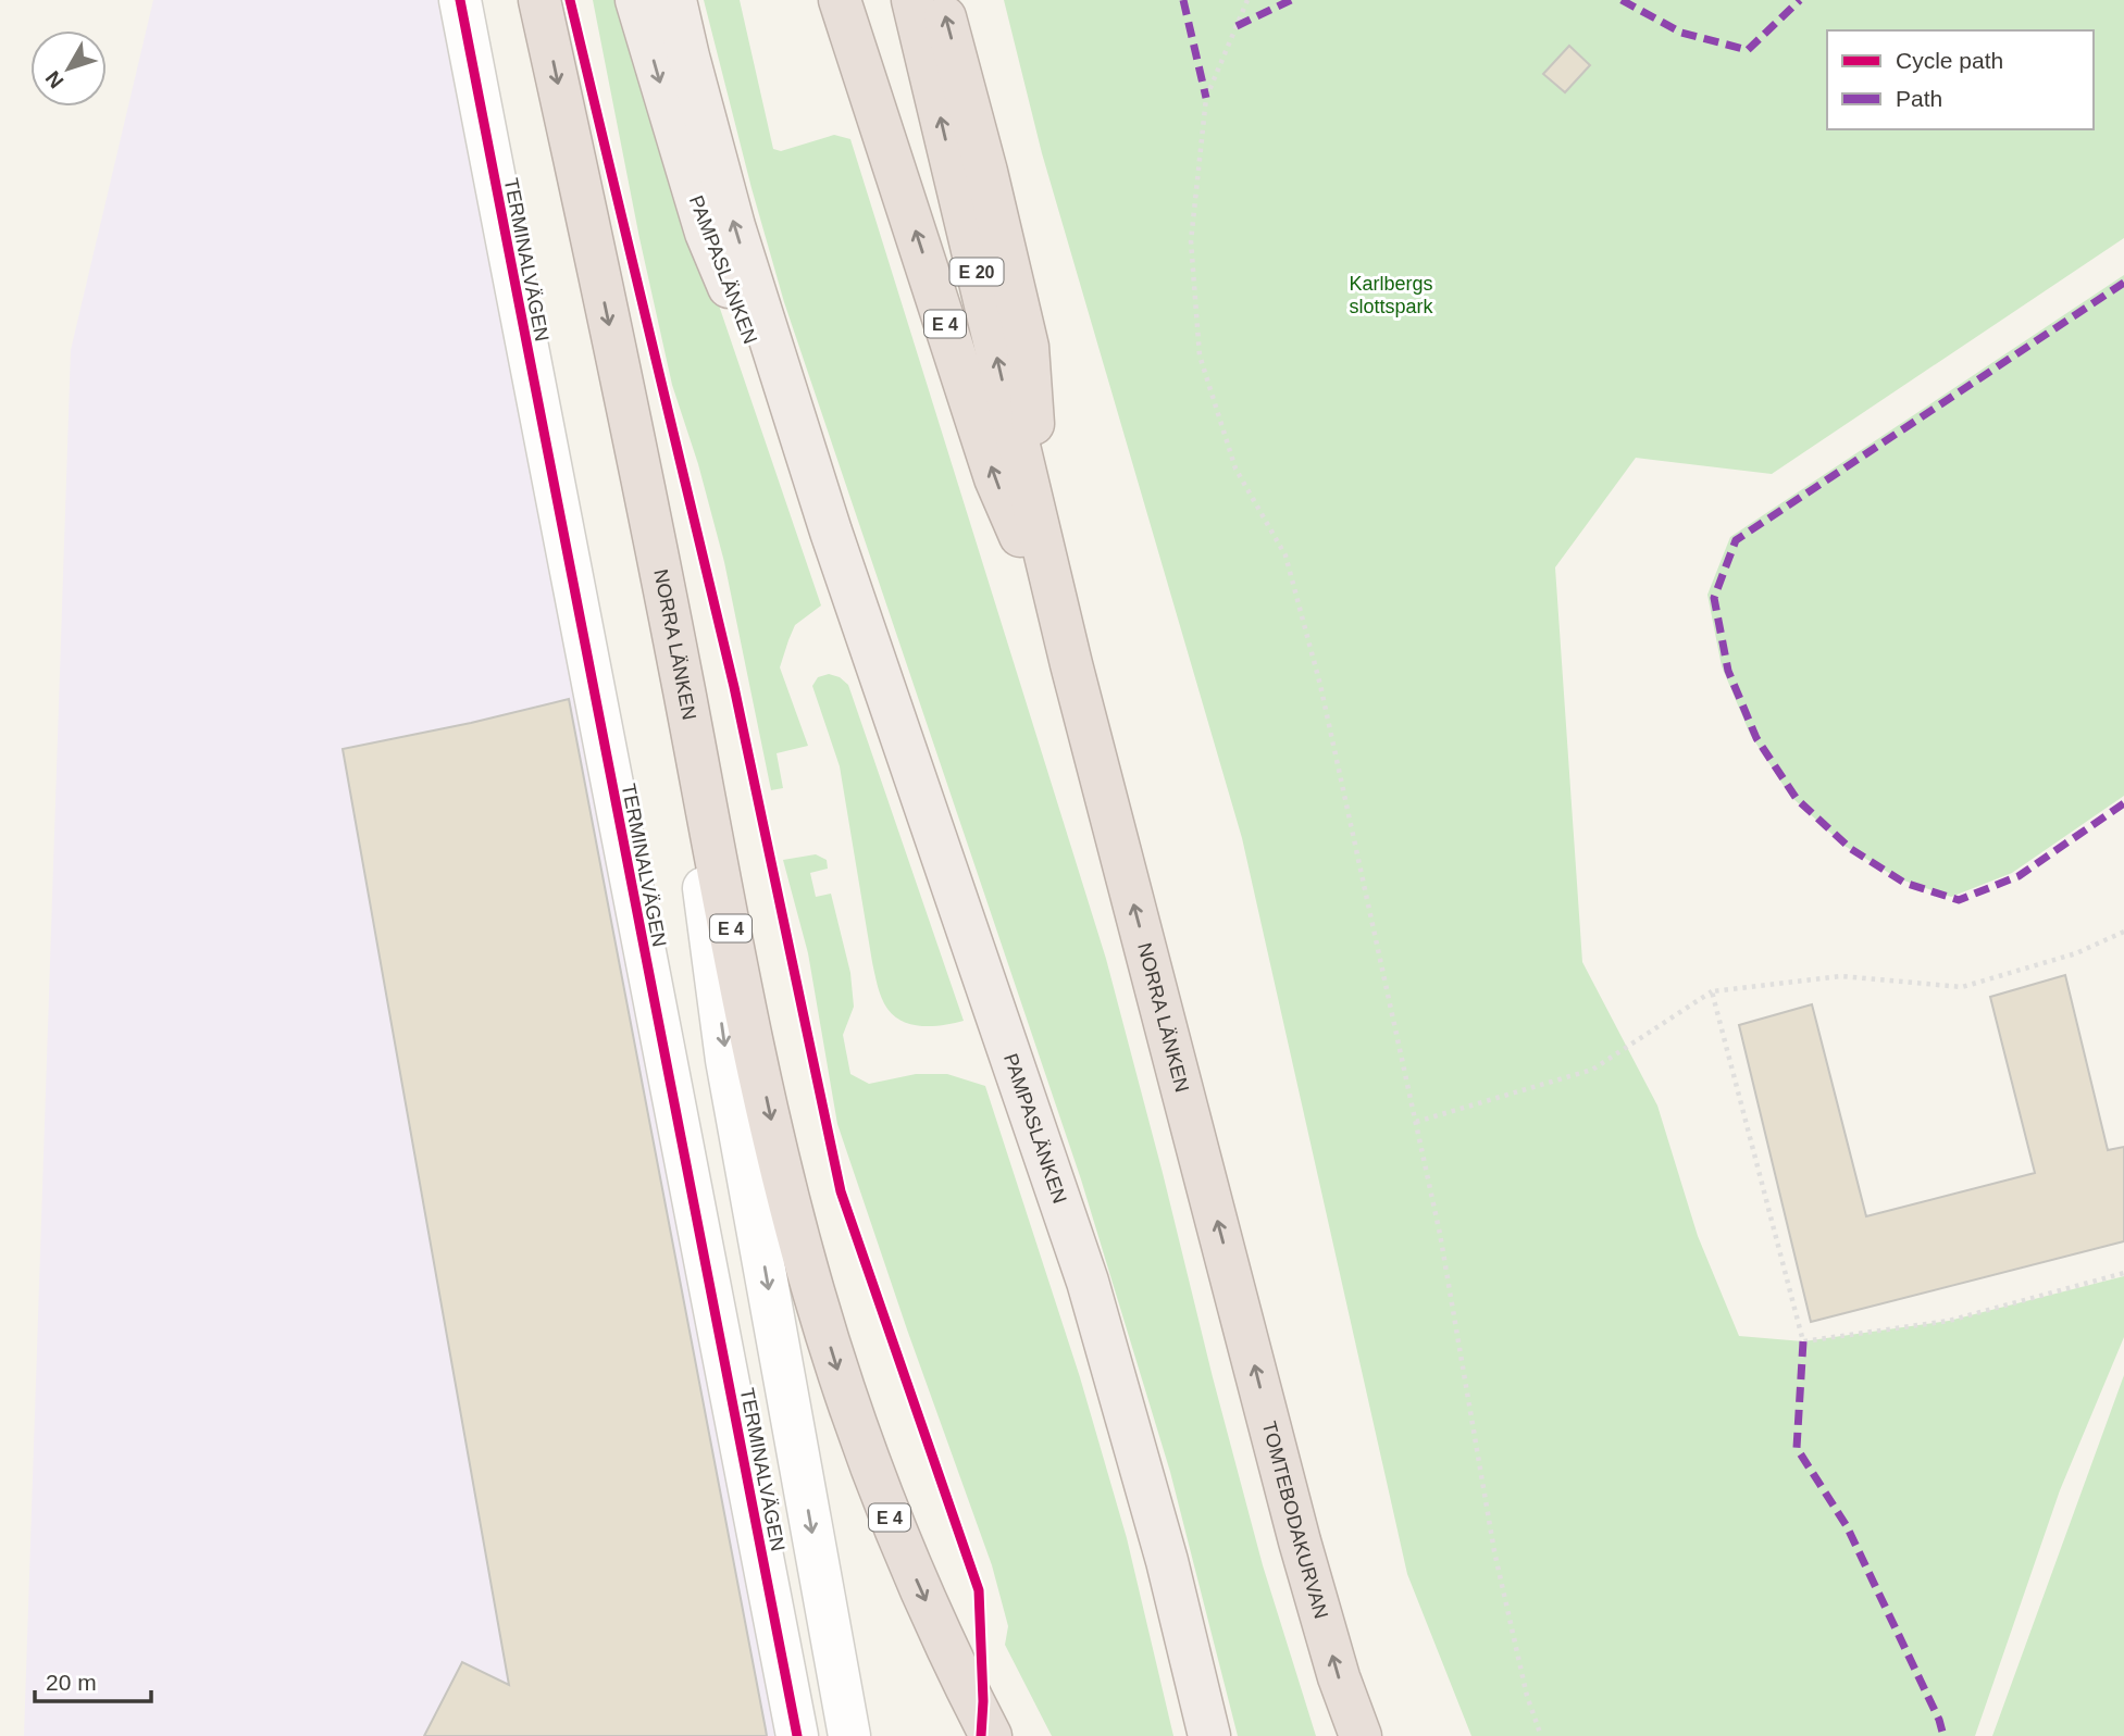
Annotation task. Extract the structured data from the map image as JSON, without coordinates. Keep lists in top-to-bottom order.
{
  "streets": {
    "highway": [
      "E 20",
      "E 4",
      "NORRA LÄNKEN",
      "TOMTEBODAKURVAN"
    ],
    "main road": ["PAMPASLÄNKEN"],
    "street": ["TERMINALVÄGEN"]
  },
  "crossings": [
    ["NORRA LÄNKEN", "TOMTEBODAKURVAN"]
  ],
  "one_way": ["TOMTEBODAKURVAN"],
  "parks": ["Karlbergs slottspark"],
  "legend": ["Cycle path", "Path"],
  "scale_bar": "20 m",
  "north": "bottom left"
}
